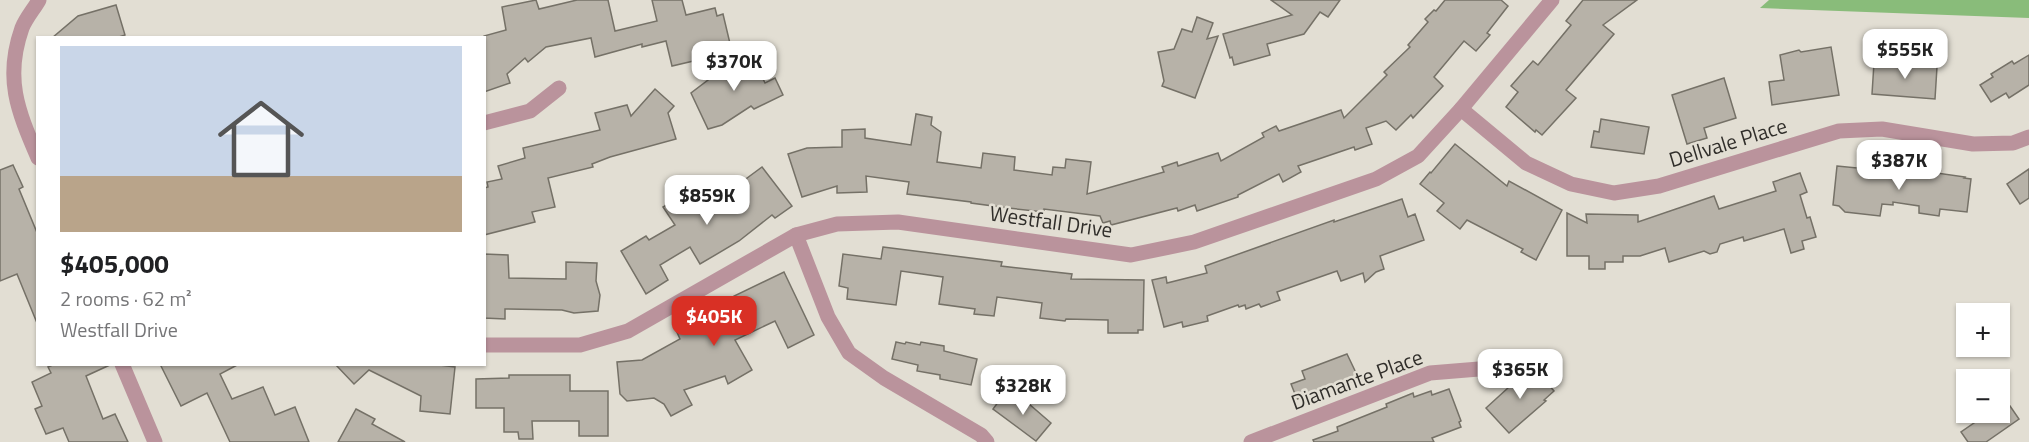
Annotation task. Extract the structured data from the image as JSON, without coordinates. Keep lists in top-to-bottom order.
{
  "streets": {
    "street": ["Dellvale Place", "Westfall Drive", "Diamante Place"]
  },
  "crossings": [
    ["Dellvale Place", "Westfall Drive"]
  ],
  "page": {
    "price": [
      "$555K",
      "$370K",
      "$387K",
      "$859K",
      "$405K",
      "$365K",
      "$328K"
    ],
    "list": [
      {
        "name": "$405,000",
        "note": "2 rooms · 62 m² · Westfall Drive"
      }
    ],
    "map_buttons": ["+", "−"]
  }
}
